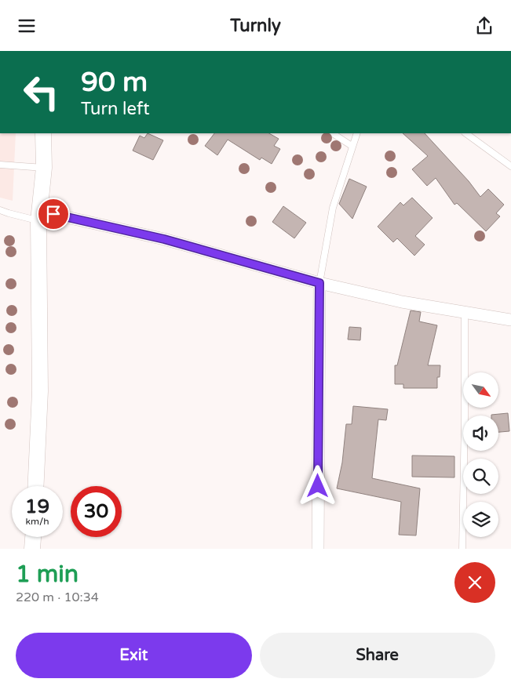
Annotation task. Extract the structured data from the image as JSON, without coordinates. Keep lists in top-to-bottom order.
{
  "north": "bottom right",
  "page": {
    "header": "Turnly",
    "turn": ["90 m", "Turn left"],
    "speed": "19 km/h",
    "limit": "30",
    "heading": ["1 min", "220 m · 10:34"],
    "buttons": ["Exit", "Share"]
  }
}
